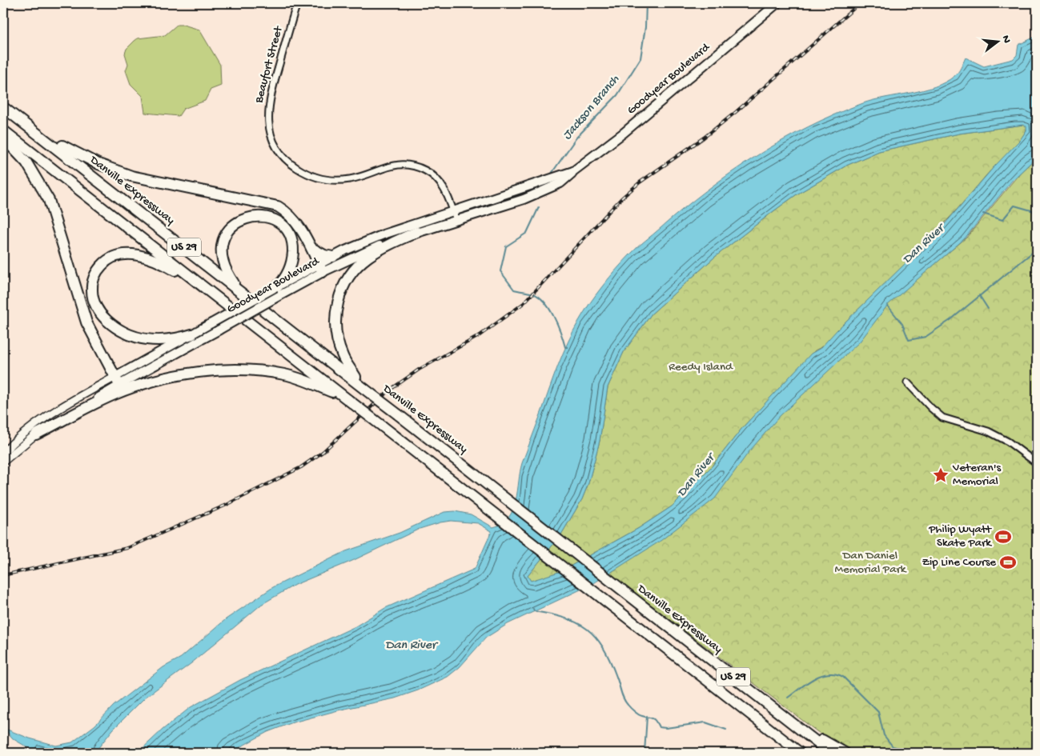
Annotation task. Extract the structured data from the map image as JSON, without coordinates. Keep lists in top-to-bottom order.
{
  "streets": {
    "highway": ["Danville Expressway", "US 29"],
    "main road": ["Goodyear Boulevard"],
    "street": ["Beaufort Street"]
  },
  "crossings": [
    ["Beaufort Street", "Goodyear Boulevard"]
  ],
  "water": ["Jackson Branch", "Dan River"],
  "parks": ["Reedy Island", "Dan Daniel Memorial Park"],
  "places": {
    "place": ["Veteran's Memorial"],
    "sports": ["Philip Wyatt Skate Park", "Zip Line Course"]
  },
  "north": "right"
}
